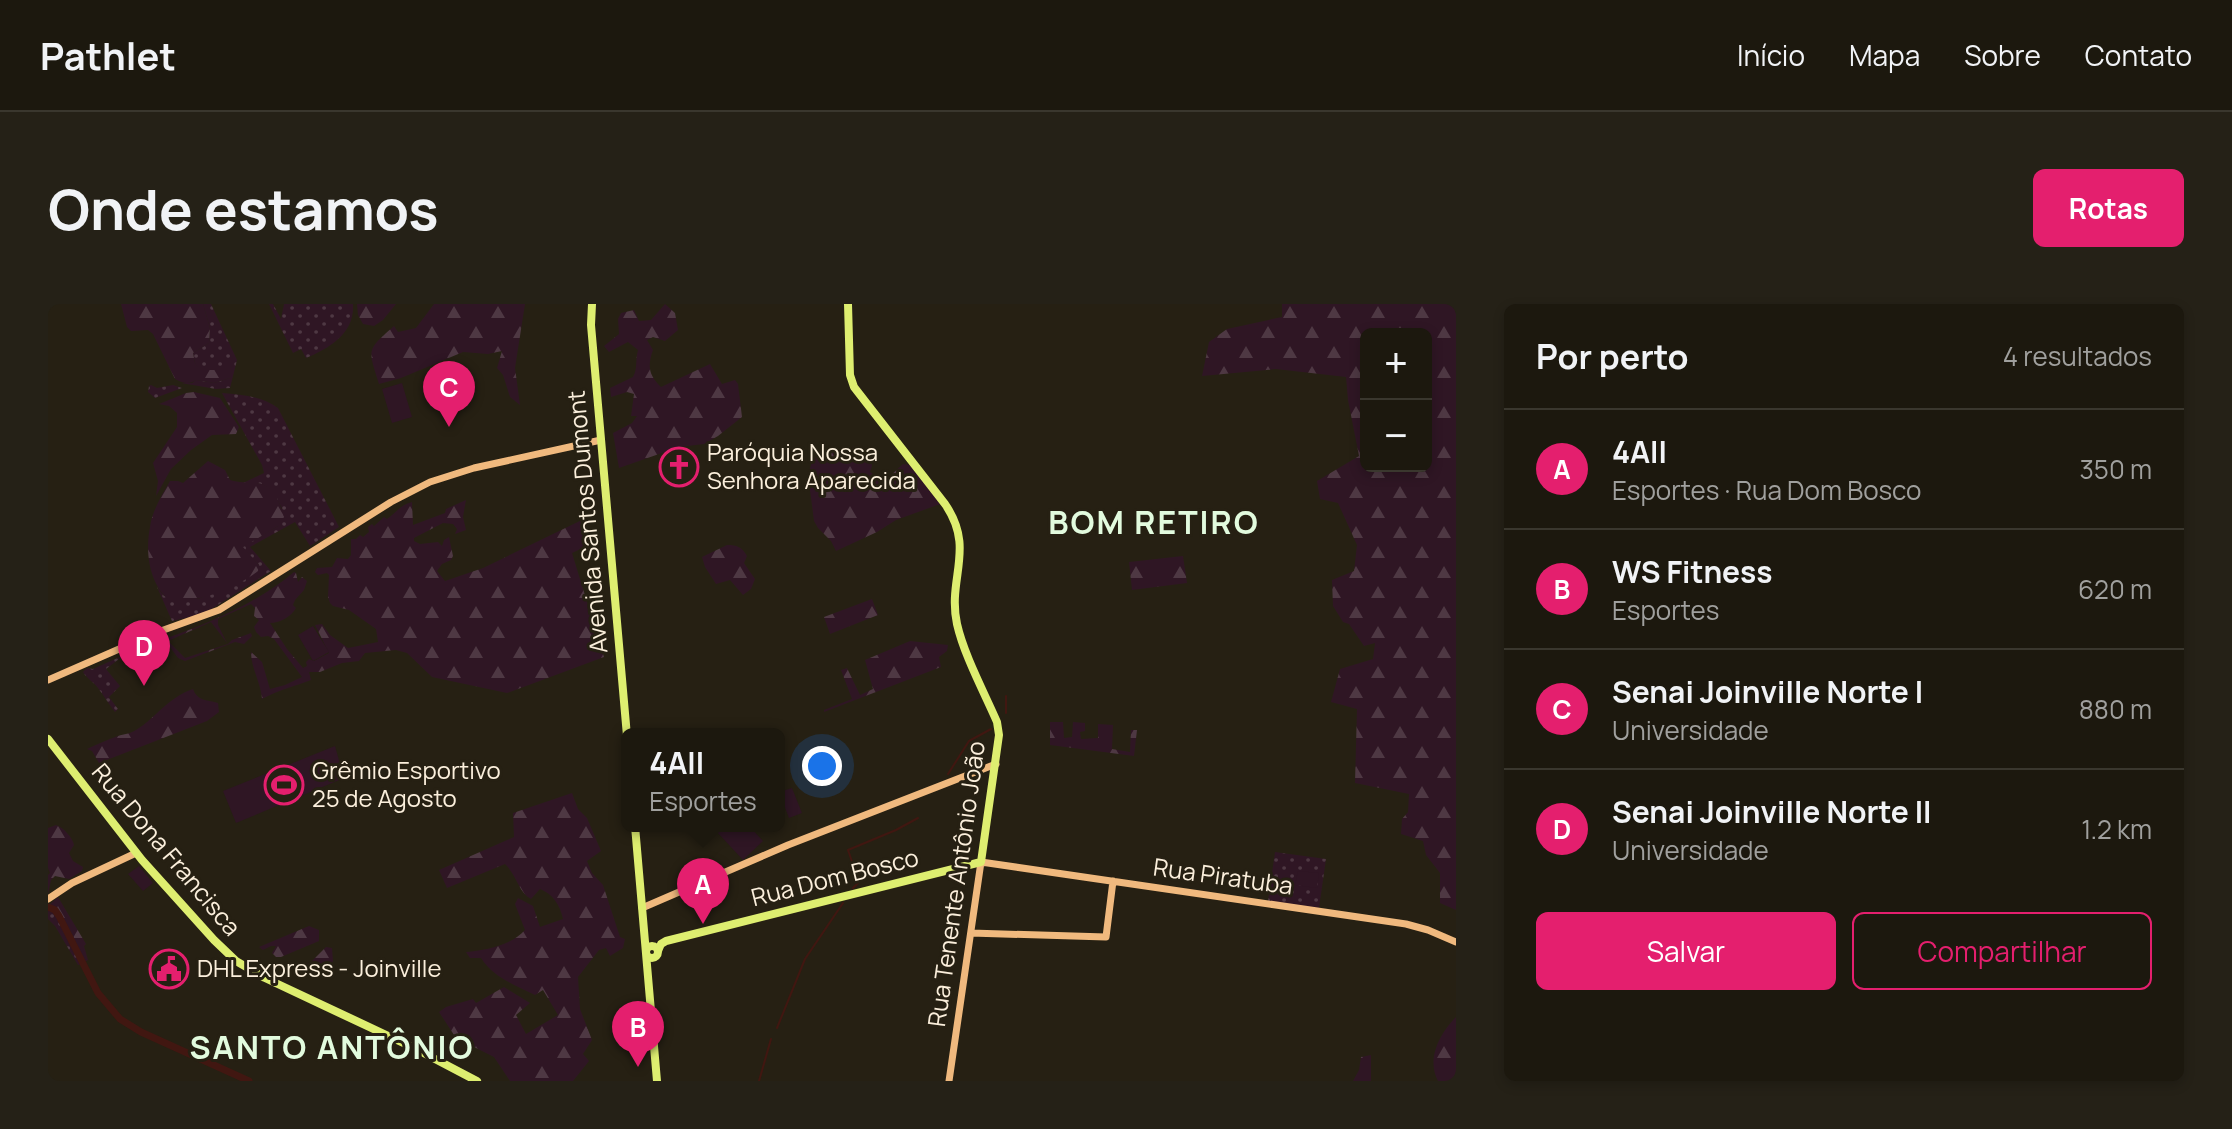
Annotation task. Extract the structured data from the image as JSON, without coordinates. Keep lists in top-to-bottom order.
{
  "streets": {
    "main road": [
      "Avenida Santos Dumont",
      "Rua Dona Francisca",
      "Rua Piratuba",
      "Rua Dom Bosco",
      "Rua Tenente Antônio João"
    ]
  },
  "crossings": [
    ["Rua Piratuba", "Rua Dom Bosco"],
    ["Rua Piratuba", "Rua Tenente Antônio João"],
    ["Rua Dom Bosco", "Rua Tenente Antônio João"]
  ],
  "districts": ["BOM RETIRO", "SANTO ANTÔNIO"],
  "places": {
    "church": ["Paróquia Nossa Senhora Aparecida"],
    "sports": ["Grêmio Esportivo 25 de Agosto"],
    "public building": ["DHL Express - Joinville"]
  },
  "page": {
    "header": "Pathlet",
    "nav": [
      "Início",
      "Mapa",
      "Sobre",
      "Contato"
    ],
    "buttons": [
      "Rotas",
      ["Salvar", "Compartilhar"]
    ],
    "title": "Onde estamos",
    "heading": ["Por perto", "4 resultados"],
    "map_buttons": ["+", "−"],
    "pins": [
      "C",
      "D",
      "A",
      "B"
    ],
    "list": [
      {
        "mark": "A",
        "name": "4All",
        "note": "Esportes · Rua Dom Bosco",
        "value": "350 m"
      },
      {
        "mark": "B",
        "name": "WS Fitness",
        "note": "Esportes",
        "value": "620 m"
      },
      {
        "mark": "C",
        "name": "Senai Joinville Norte I",
        "note": "Universidade",
        "value": "880 m"
      },
      {
        "mark": "D",
        "name": "Senai Joinville Norte II",
        "note": "Universidade",
        "value": "1.2 km"
      }
    ],
    "popup": ["4All", "Esportes"]
  }
}
